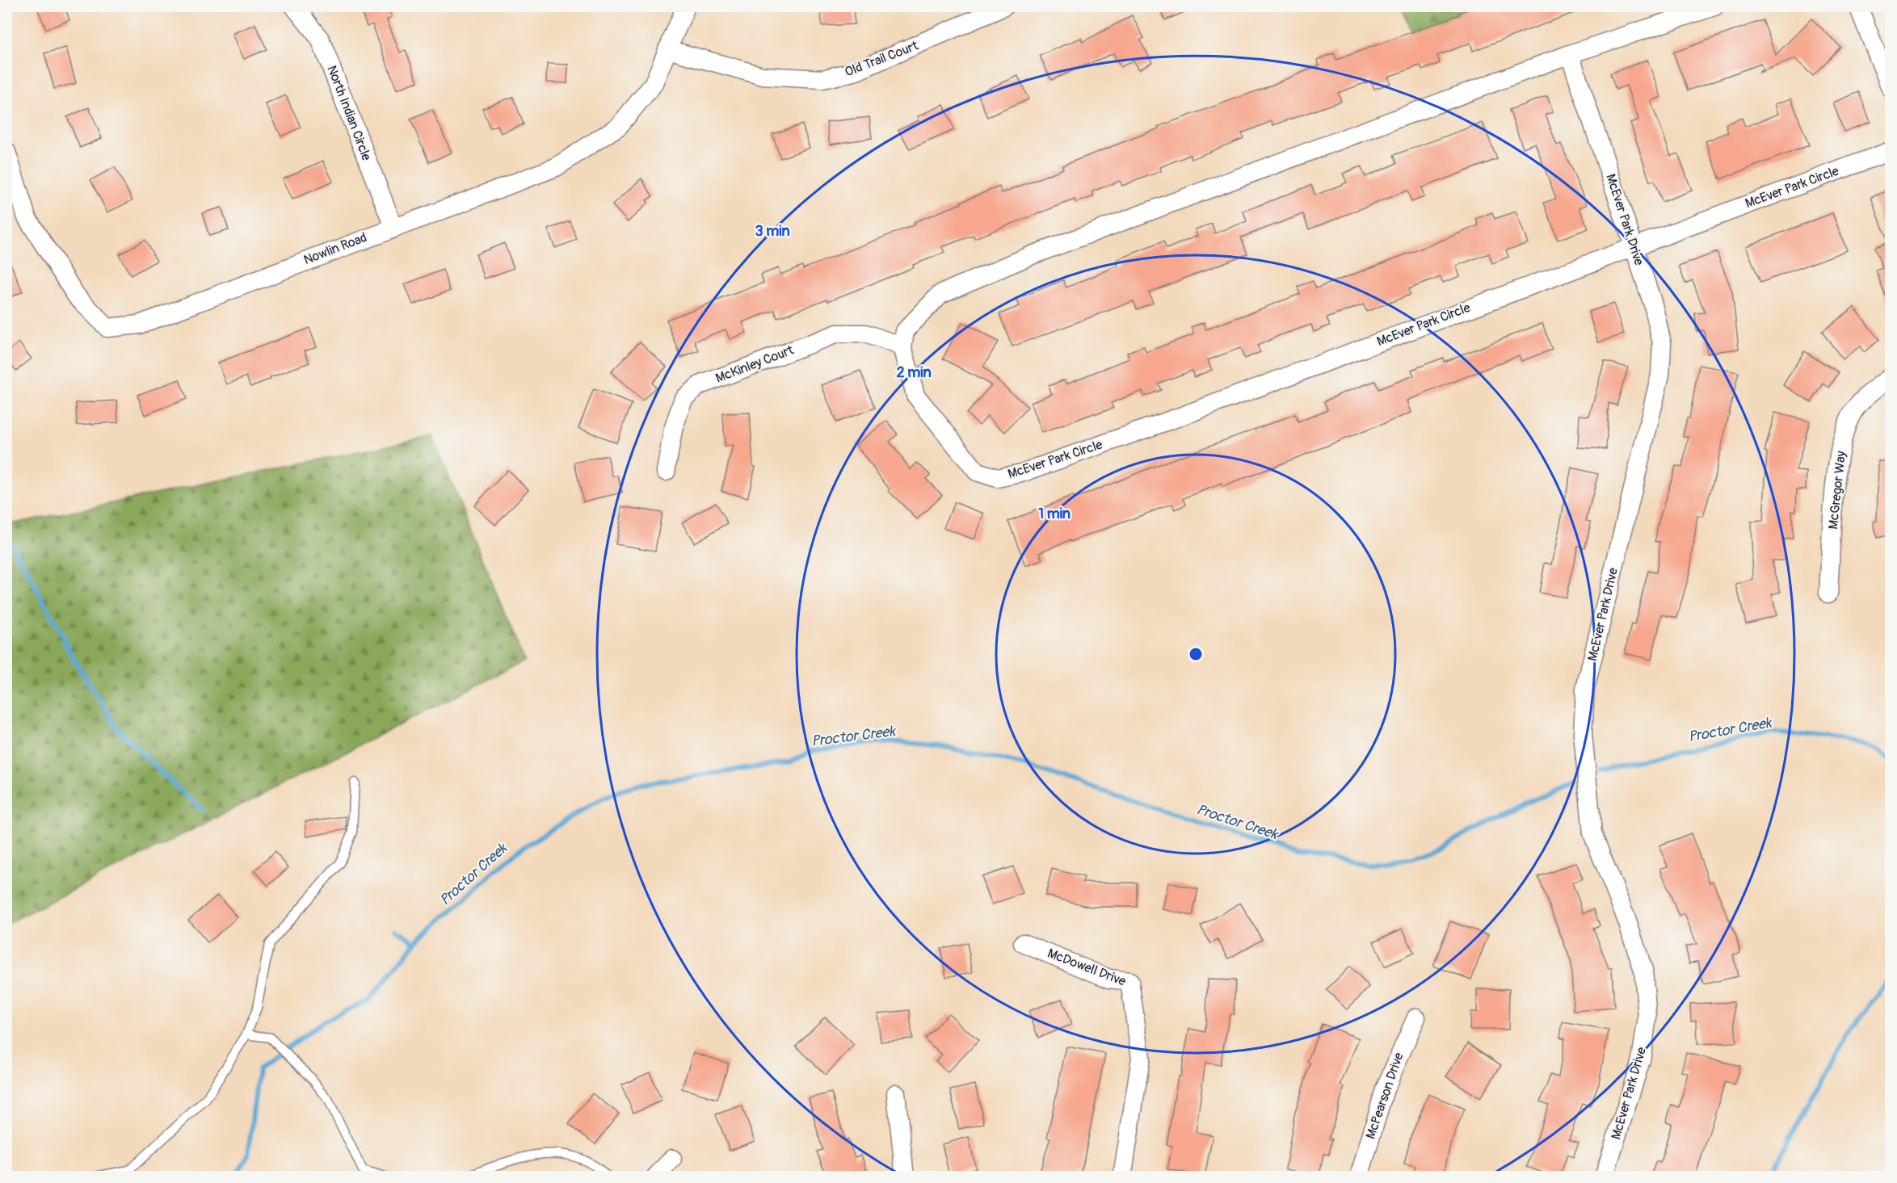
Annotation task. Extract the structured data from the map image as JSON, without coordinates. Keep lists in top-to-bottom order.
{
  "streets": {
    "street": [
      "Old Trail Court",
      "North Indian Circle",
      "McEver Park Circle",
      "McEver Park Drive",
      "Nowlin Road",
      "McKinley Court",
      "McGregor Way",
      "McDowell Drive",
      "McPearson Drive"
    ]
  },
  "crossings": [
    ["Old Trail Court", "Nowlin Road"],
    ["North Indian Circle", "Nowlin Road"],
    ["McEver Park Circle", "McEver Park Drive"],
    ["McEver Park Circle", "McKinley Court"]
  ],
  "water": ["Proctor Creek"],
  "rings": ["3 min", "2 min", "1 min"]
}
